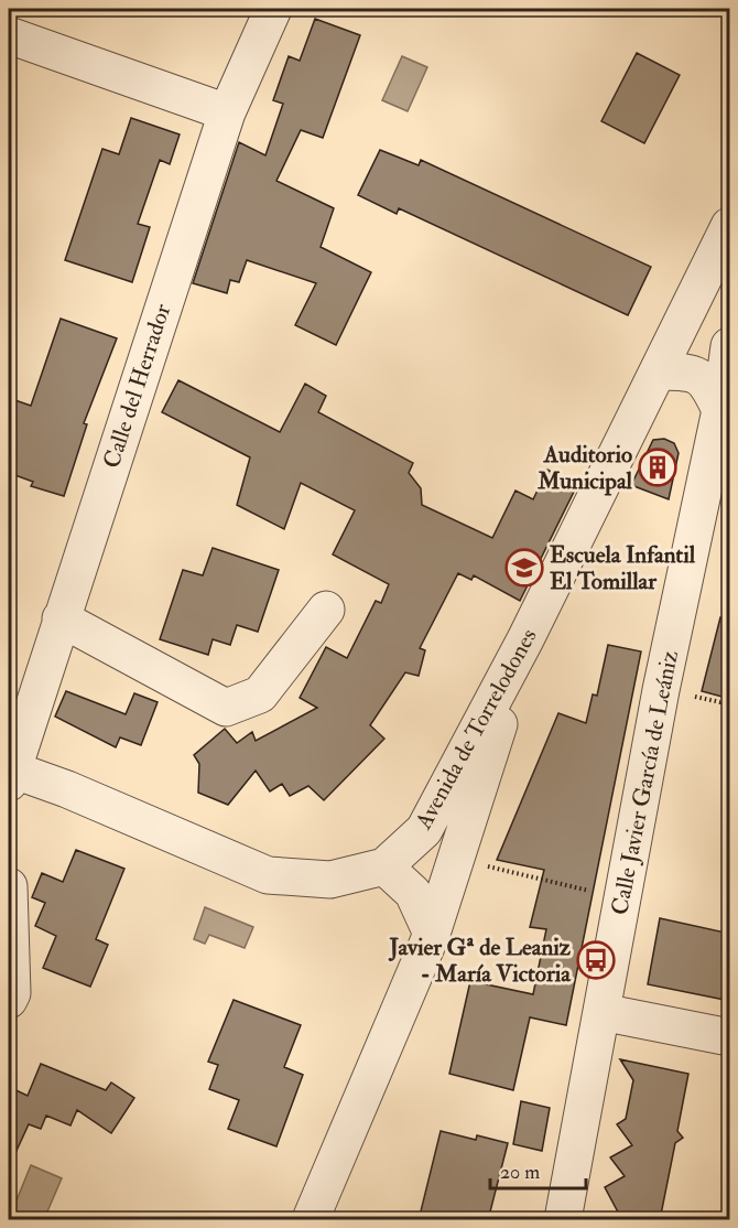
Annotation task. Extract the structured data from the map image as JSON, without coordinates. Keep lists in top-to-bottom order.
{
  "streets": {
    "street": ["Calle del Herrador", "Avenida de Torrelodones", "Calle Javier García de Leániz"]
  },
  "crossings": [
    ["Calle del Herrador", "Avenida de Torrelodones"]
  ],
  "places": {
    "building": ["Auditorio Municipal"],
    "school or university": ["Escuela Infantil El Tomillar"],
    "bus stop": ["Javier Gª de Leaniz - María Victoria"]
  },
  "scale_bar": "20 m"
}
